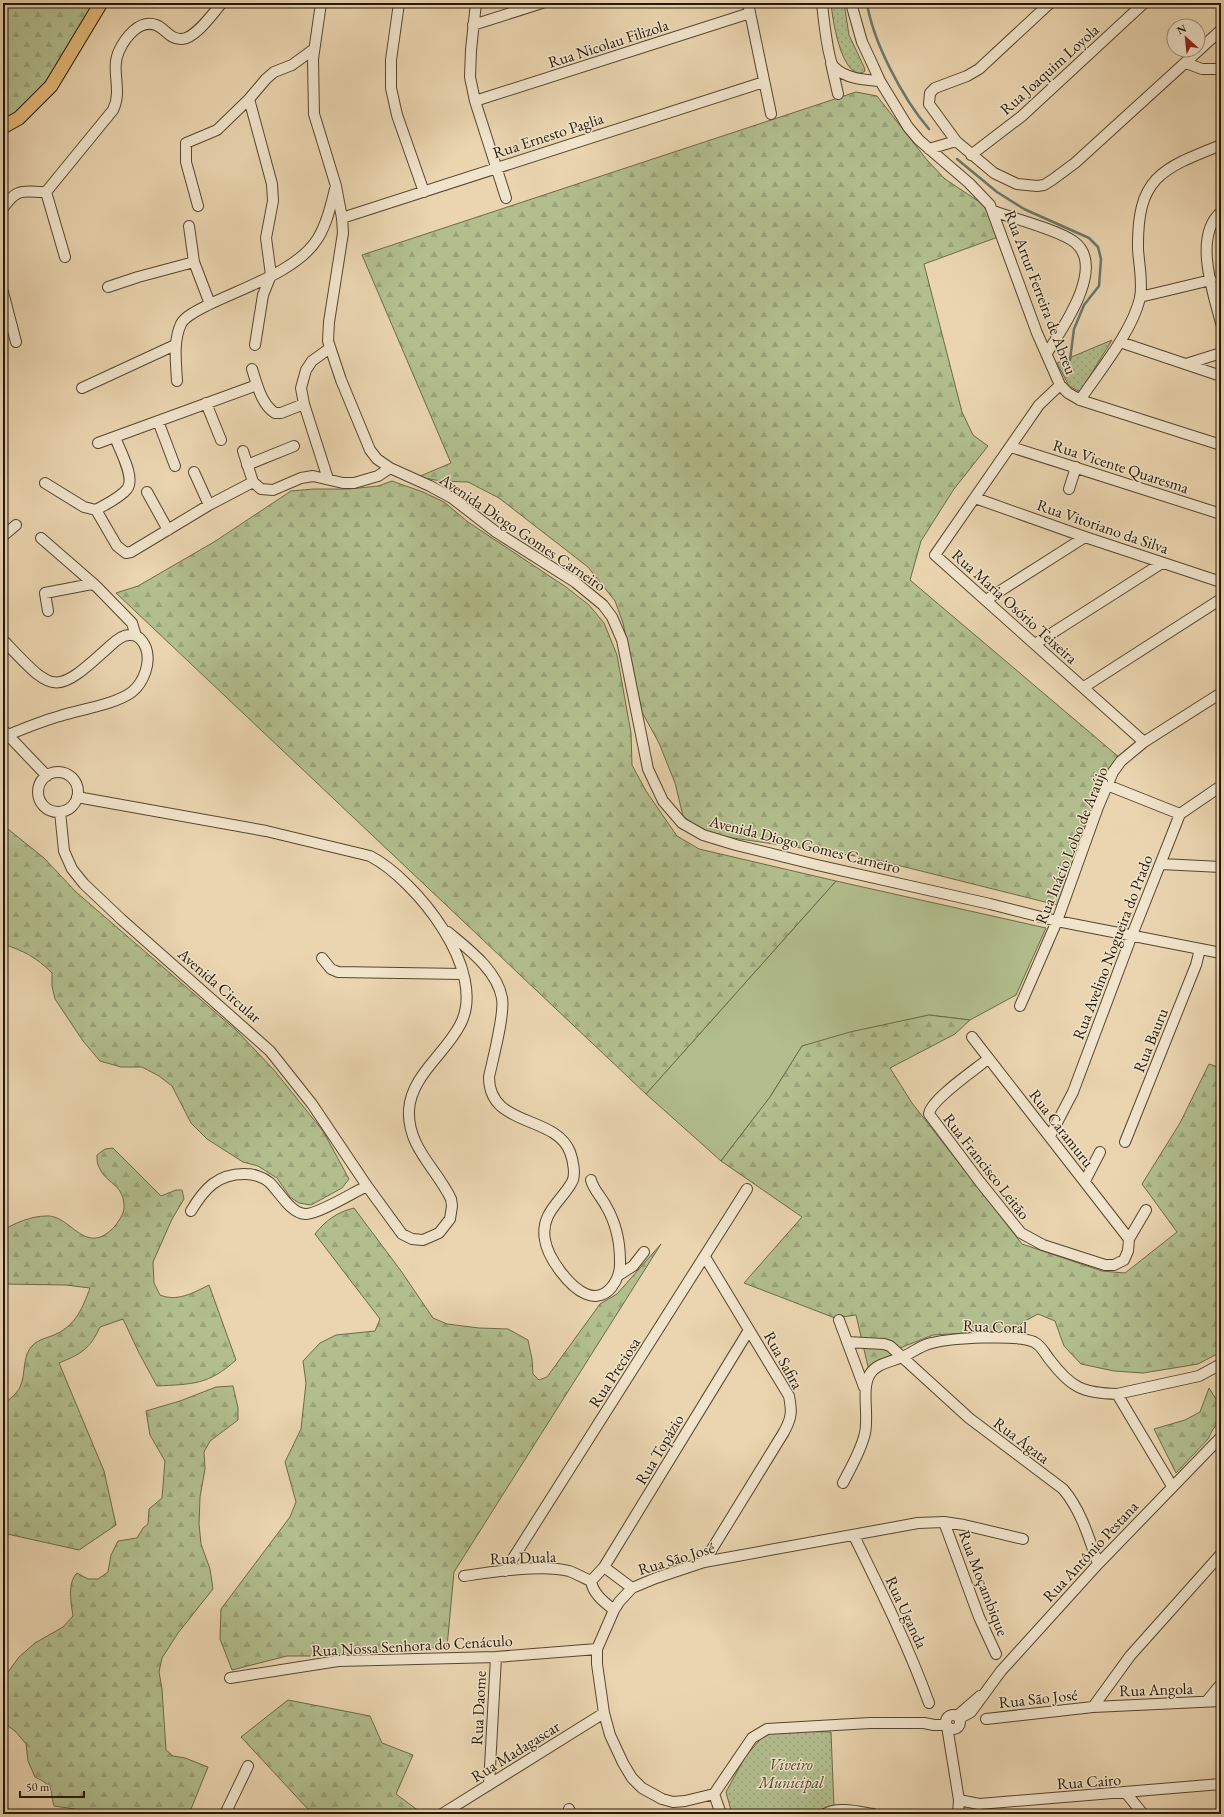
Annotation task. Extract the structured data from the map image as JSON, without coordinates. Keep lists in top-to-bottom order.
{
  "streets": {
    "street": [
      "Rua Nicolau Filizola",
      "Rua Joaquim Loyola",
      "Rua Ernesto Paglia",
      "Rua Artur Ferreira de Abreu",
      "Rua Vicente Quaresma",
      "Rua Vitoriano da Silva",
      "Avenida Diogo Gomes Carneiro",
      "Rua Maria Osório Teixeira",
      "Rua Inácio Lobo de Araújo",
      "Rua Avelino Nogueira do Prado",
      "Avenida Circular",
      "Rua Bauru",
      "Rua Caramuru",
      "Rua Francisco Leitão",
      "Rua Coral",
      "Rua Safira",
      "Rua Preciosa",
      "Rua Ágata",
      "Rua Topázio",
      "Rua Antônio Pestana",
      "Rua Duala",
      "Rua São José",
      "Rua Moçambique",
      "Rua Uganda",
      "Rua Nossa Senhora do Cenáculo",
      "Rua Angola",
      "Rua Daome",
      "Rua Madagascar",
      "Rua Cairo"
    ]
  },
  "crossings": [
    ["Rua Ernesto Paglia", "Avenida Diogo Gomes Carneiro"],
    ["Rua Artur Ferreira de Abreu", "Rua Maria Osório Teixeira"],
    ["Rua Vicente Quaresma", "Rua Maria Osório Teixeira"],
    ["Rua Vitoriano da Silva", "Rua Maria Osório Teixeira"],
    ["Avenida Diogo Gomes Carneiro", "Rua Inácio Lobo de Araújo"],
    ["Avenida Diogo Gomes Carneiro", "Rua Avelino Nogueira do Prado"],
    ["Avenida Diogo Gomes Carneiro", "Rua Bauru"],
    ["Rua Maria Osório Teixeira", "Rua Inácio Lobo de Araújo"],
    ["Rua Avelino Nogueira do Prado", "Rua Caramuru"],
    ["Rua Caramuru", "Rua Francisco Leitão"],
    ["Rua Coral", "Rua Ágata"],
    ["Rua Safira", "Rua Preciosa"],
    ["Rua Safira", "Rua Topázio"],
    ["Rua Safira", "Rua São José"],
    ["Rua Preciosa", "Rua Duala"],
    ["Rua Ágata", "Rua Antônio Pestana"],
    ["Rua Topázio", "Rua Duala"],
    ["Rua São José", "Rua Moçambique"],
    ["Rua São José", "Rua Uganda"],
    ["Rua São José", "Rua Nossa Senhora do Cenáculo"],
    ["Rua São José", "Rua Angola"],
    ["Rua São José", "Rua Madagascar"],
    ["Rua Nossa Senhora do Cenáculo", "Rua Daome"],
    ["Rua Daome", "Rua Madagascar"]
  ],
  "parks": ["Viveiro Municipal"],
  "scale_bar": "50 m",
  "north": "top left"
}
